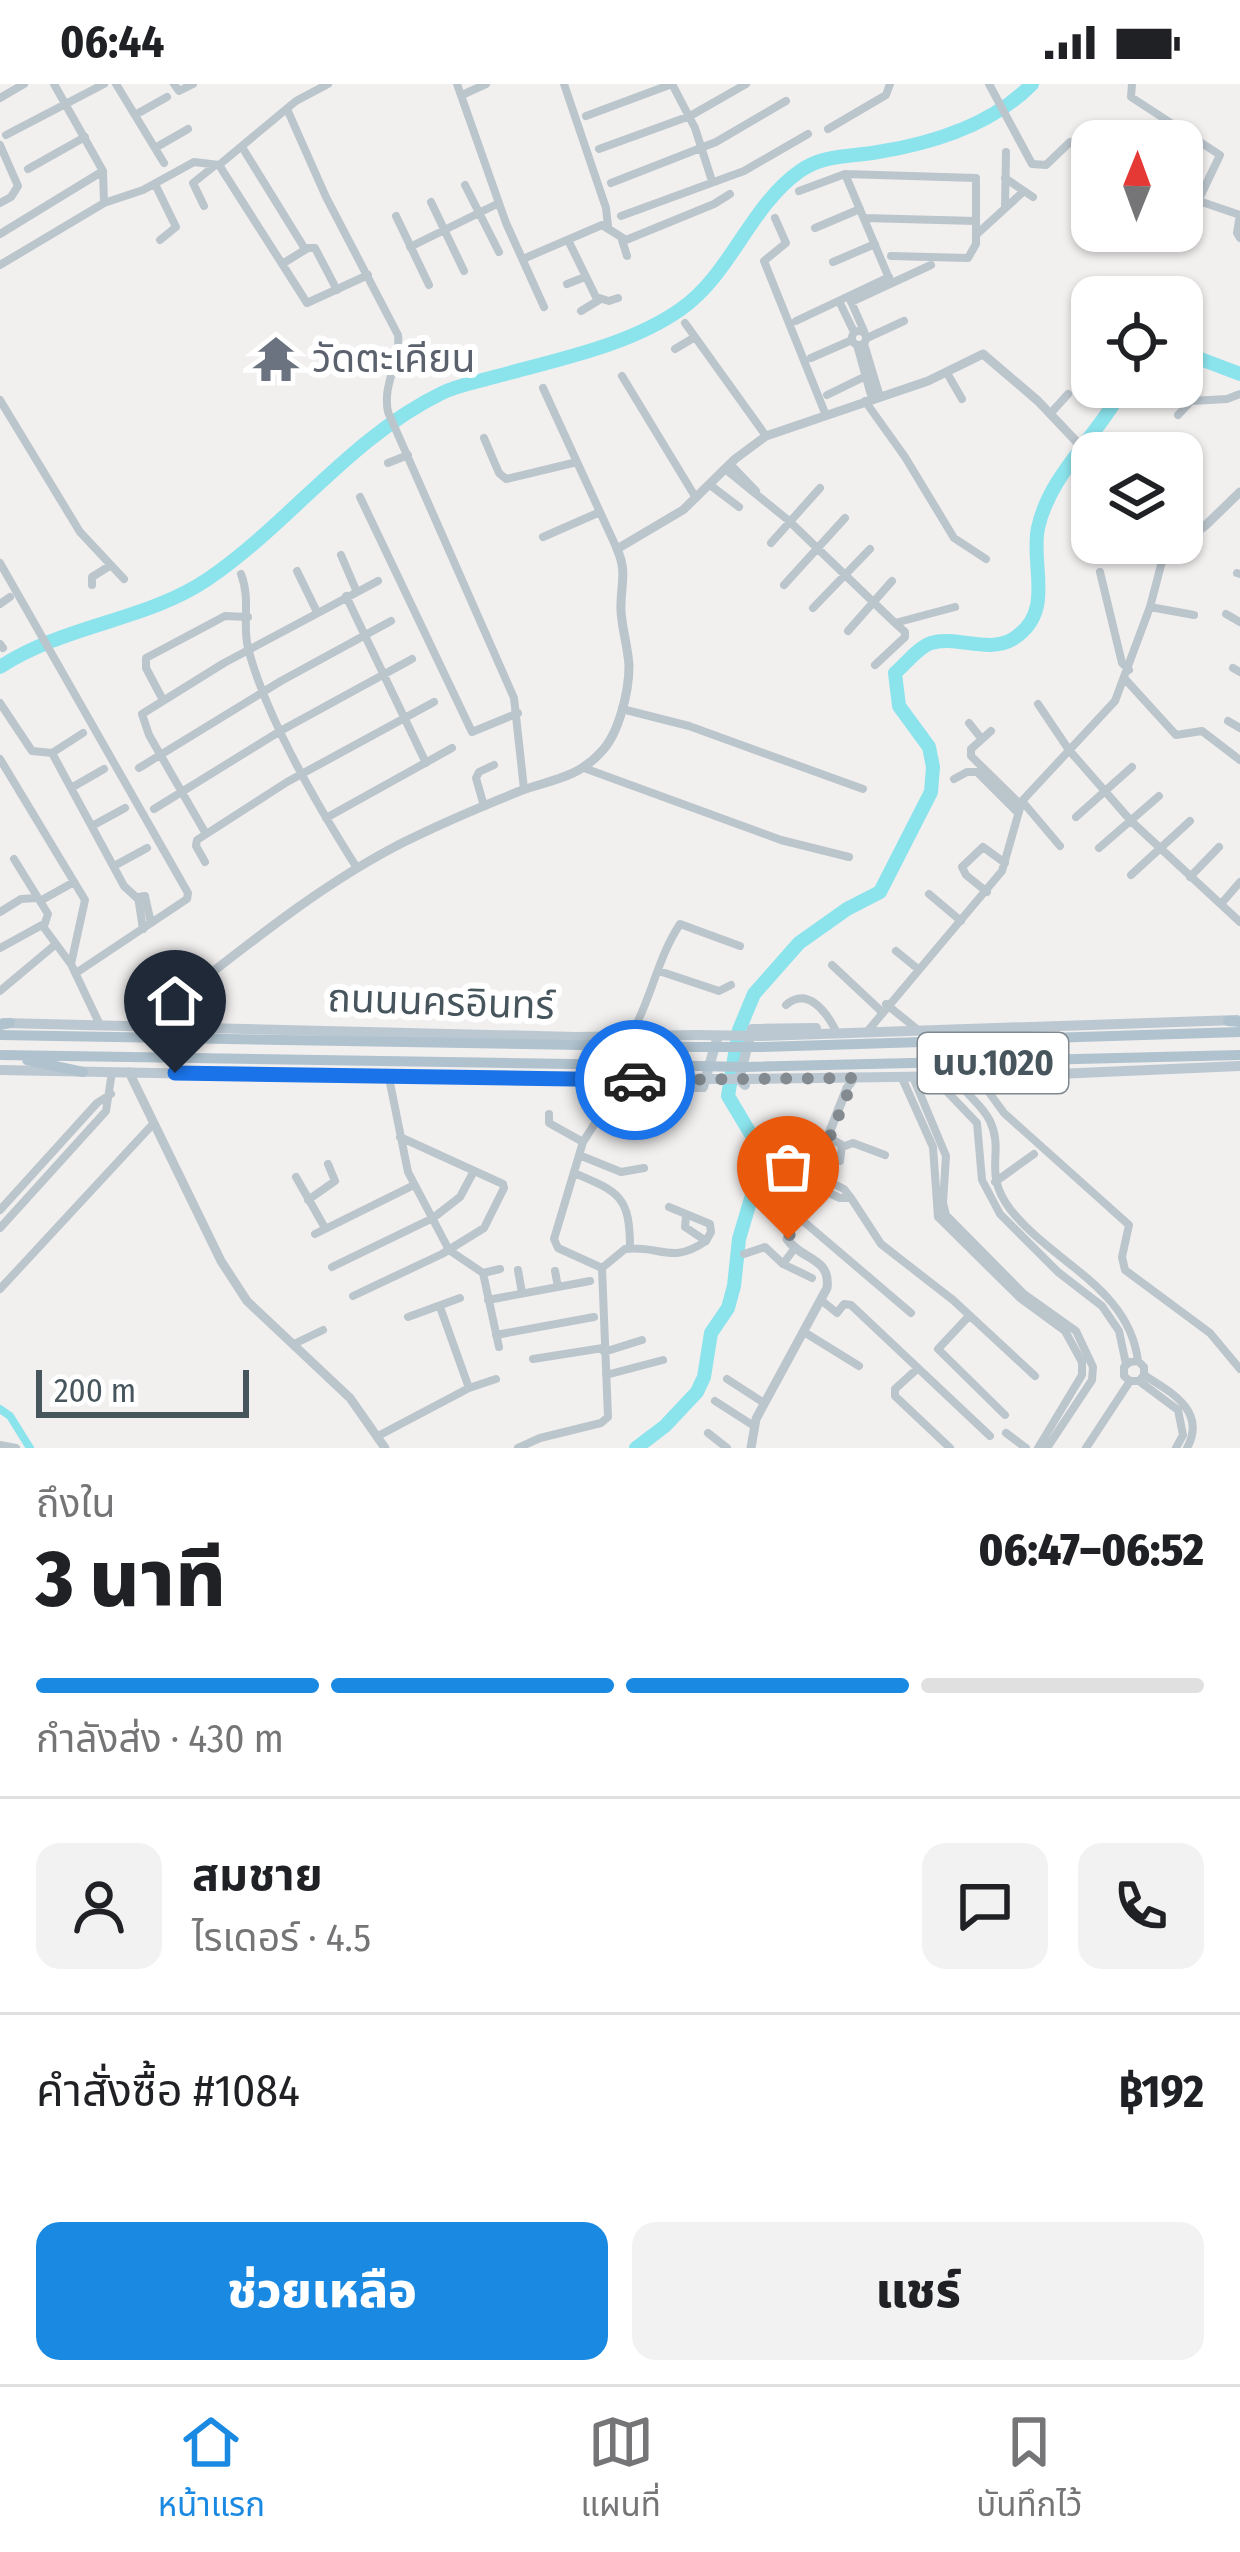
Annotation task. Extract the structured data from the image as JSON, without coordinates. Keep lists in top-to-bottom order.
{
  "streets": {
    "main road": ["ถนนนครอินทร์", "นบ.1020"]
  },
  "places": {
    "temple": ["วัดตะเคียน"]
  },
  "scale_bar": "200 m",
  "north": "top",
  "page": {
    "status": "06:44",
    "scale": "200 m",
    "heading": ["3 นาที", "ถึงใน", "06:47–06:52"],
    "panel": [
      "สมชาย",
      "ไรเดอร์ · 4.5",
      "คำสั่งซื้อ #1084",
      "฿192"
    ],
    "bar": "กำลังส่ง · 430 m",
    "buttons": ["ช่วยเหลือ", "แชร์"],
    "tabs": ["หน้าแรก", "แผนที่", "บันทึกไว้"]
  }
}
